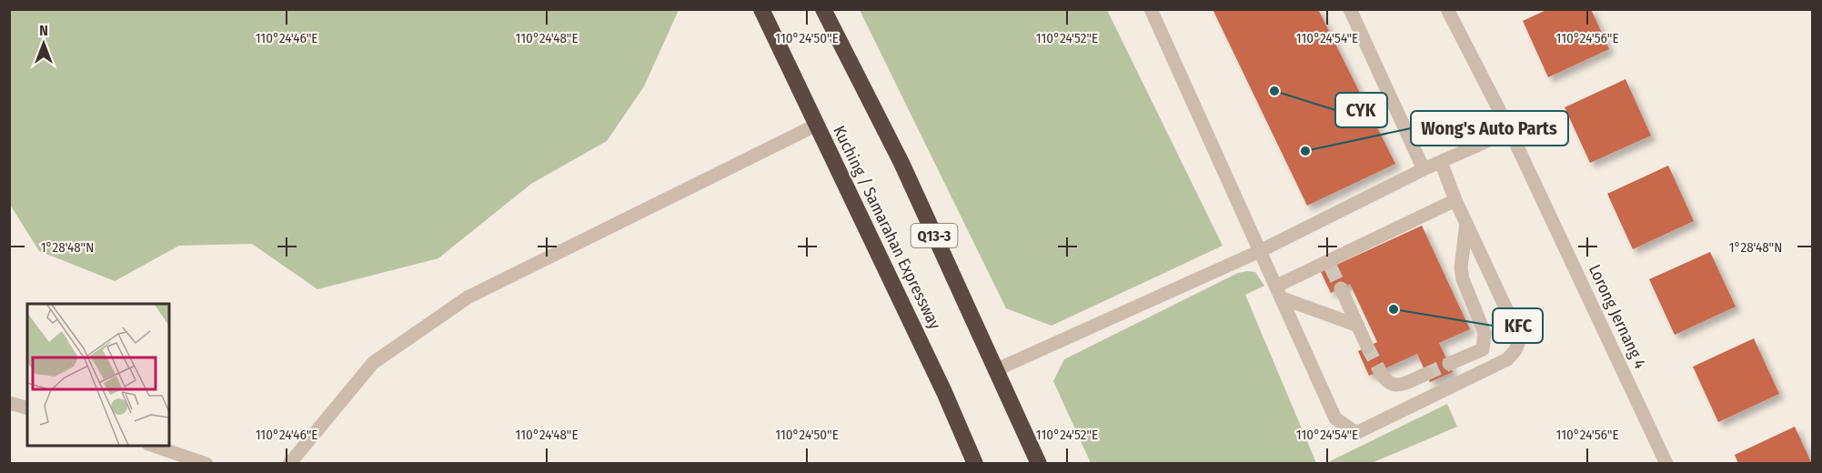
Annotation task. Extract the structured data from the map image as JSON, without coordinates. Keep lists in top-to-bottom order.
{
  "streets": {
    "highway": ["Kuching / Samarahan Expressway", "Q13-3"],
    "street": ["Lorong Jernang 4"]
  },
  "places": ["CYK", "Wong's Auto Parts", "KFC"],
  "north": "top",
  "coordinates": [
    "110°24'46\"E",
    "110°24'48\"E",
    "110°24'50\"E",
    "110°24'52\"E",
    "110°24'54\"E",
    "110°24'56\"E",
    "1°28'48\"N"
  ]
}
